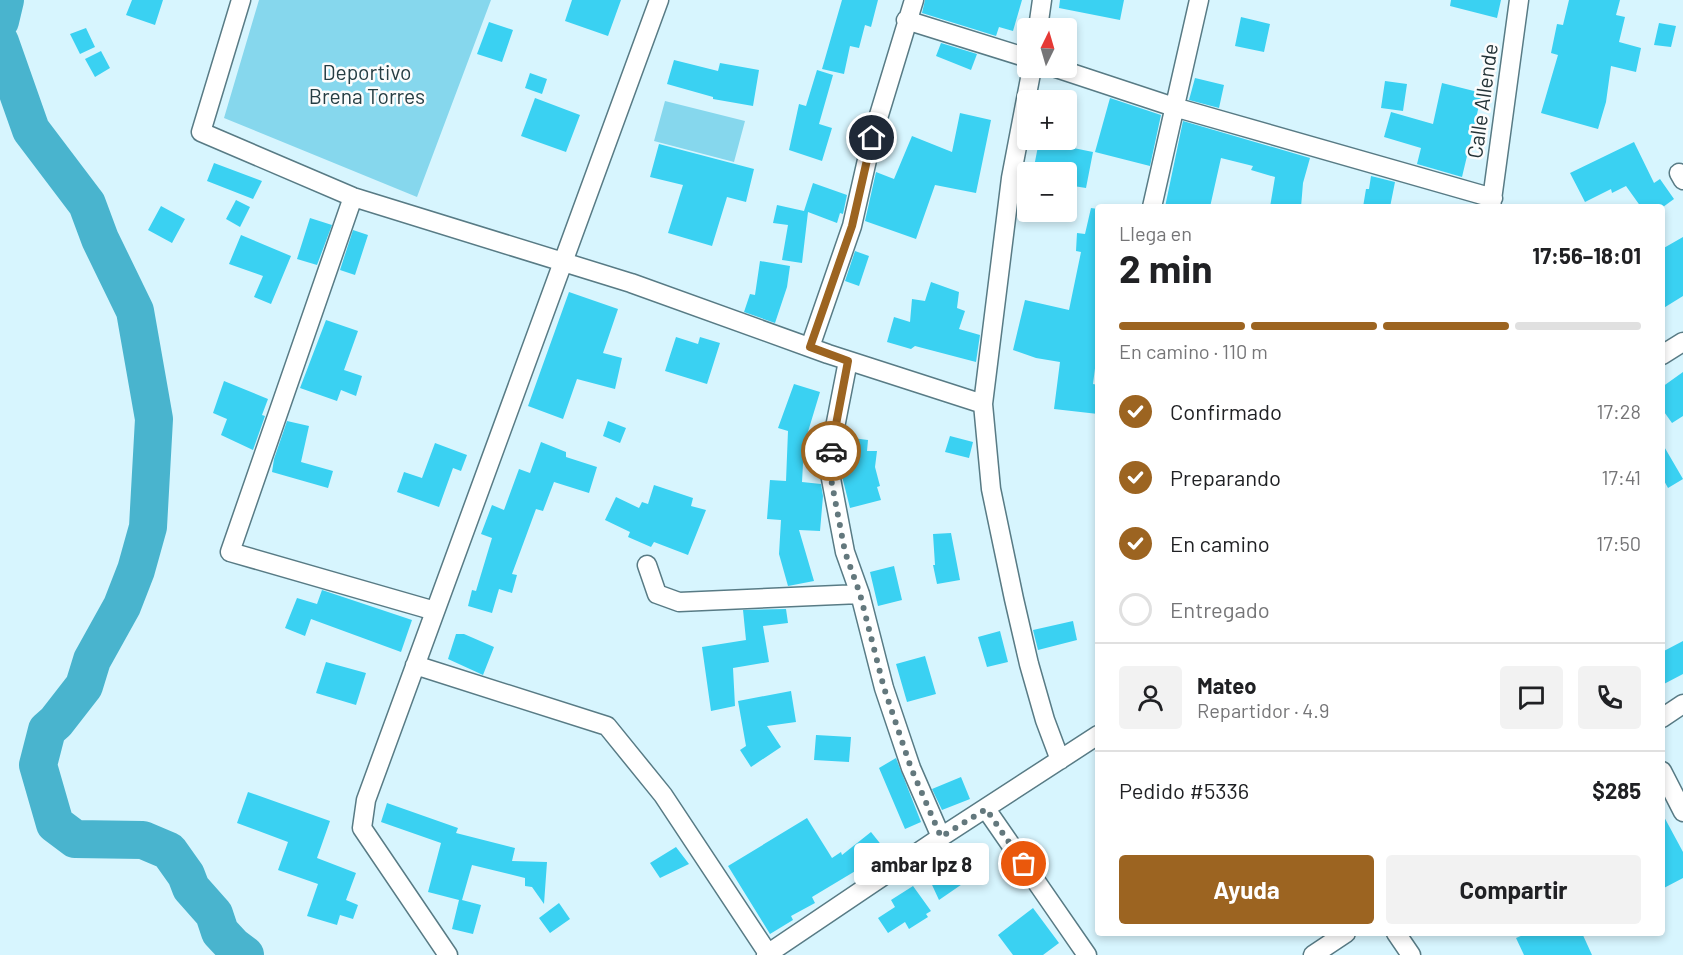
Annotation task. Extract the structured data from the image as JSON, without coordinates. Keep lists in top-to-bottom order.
{
  "streets": {
    "street": ["Calle Allende"]
  },
  "parks": ["Deportivo Brena Torres"],
  "places": ["ambar lpz 8"],
  "north": "top",
  "page": {
    "map_buttons": ["+", "−"],
    "heading": ["2 min", "Llega en", "17:56–18:01"],
    "panel": [
      "Mateo",
      "Repartidor · 4.9",
      "Pedido #5336",
      "$285"
    ],
    "bar": "En camino · 110 m",
    "list": [
      ["Confirmado", "17:28"],
      ["Preparando", "17:41"],
      ["En camino", "17:50"],
      "Entregado"
    ],
    "bubble": "ambar lpz 8",
    "buttons": ["Ayuda", "Compartir"]
  }
}
